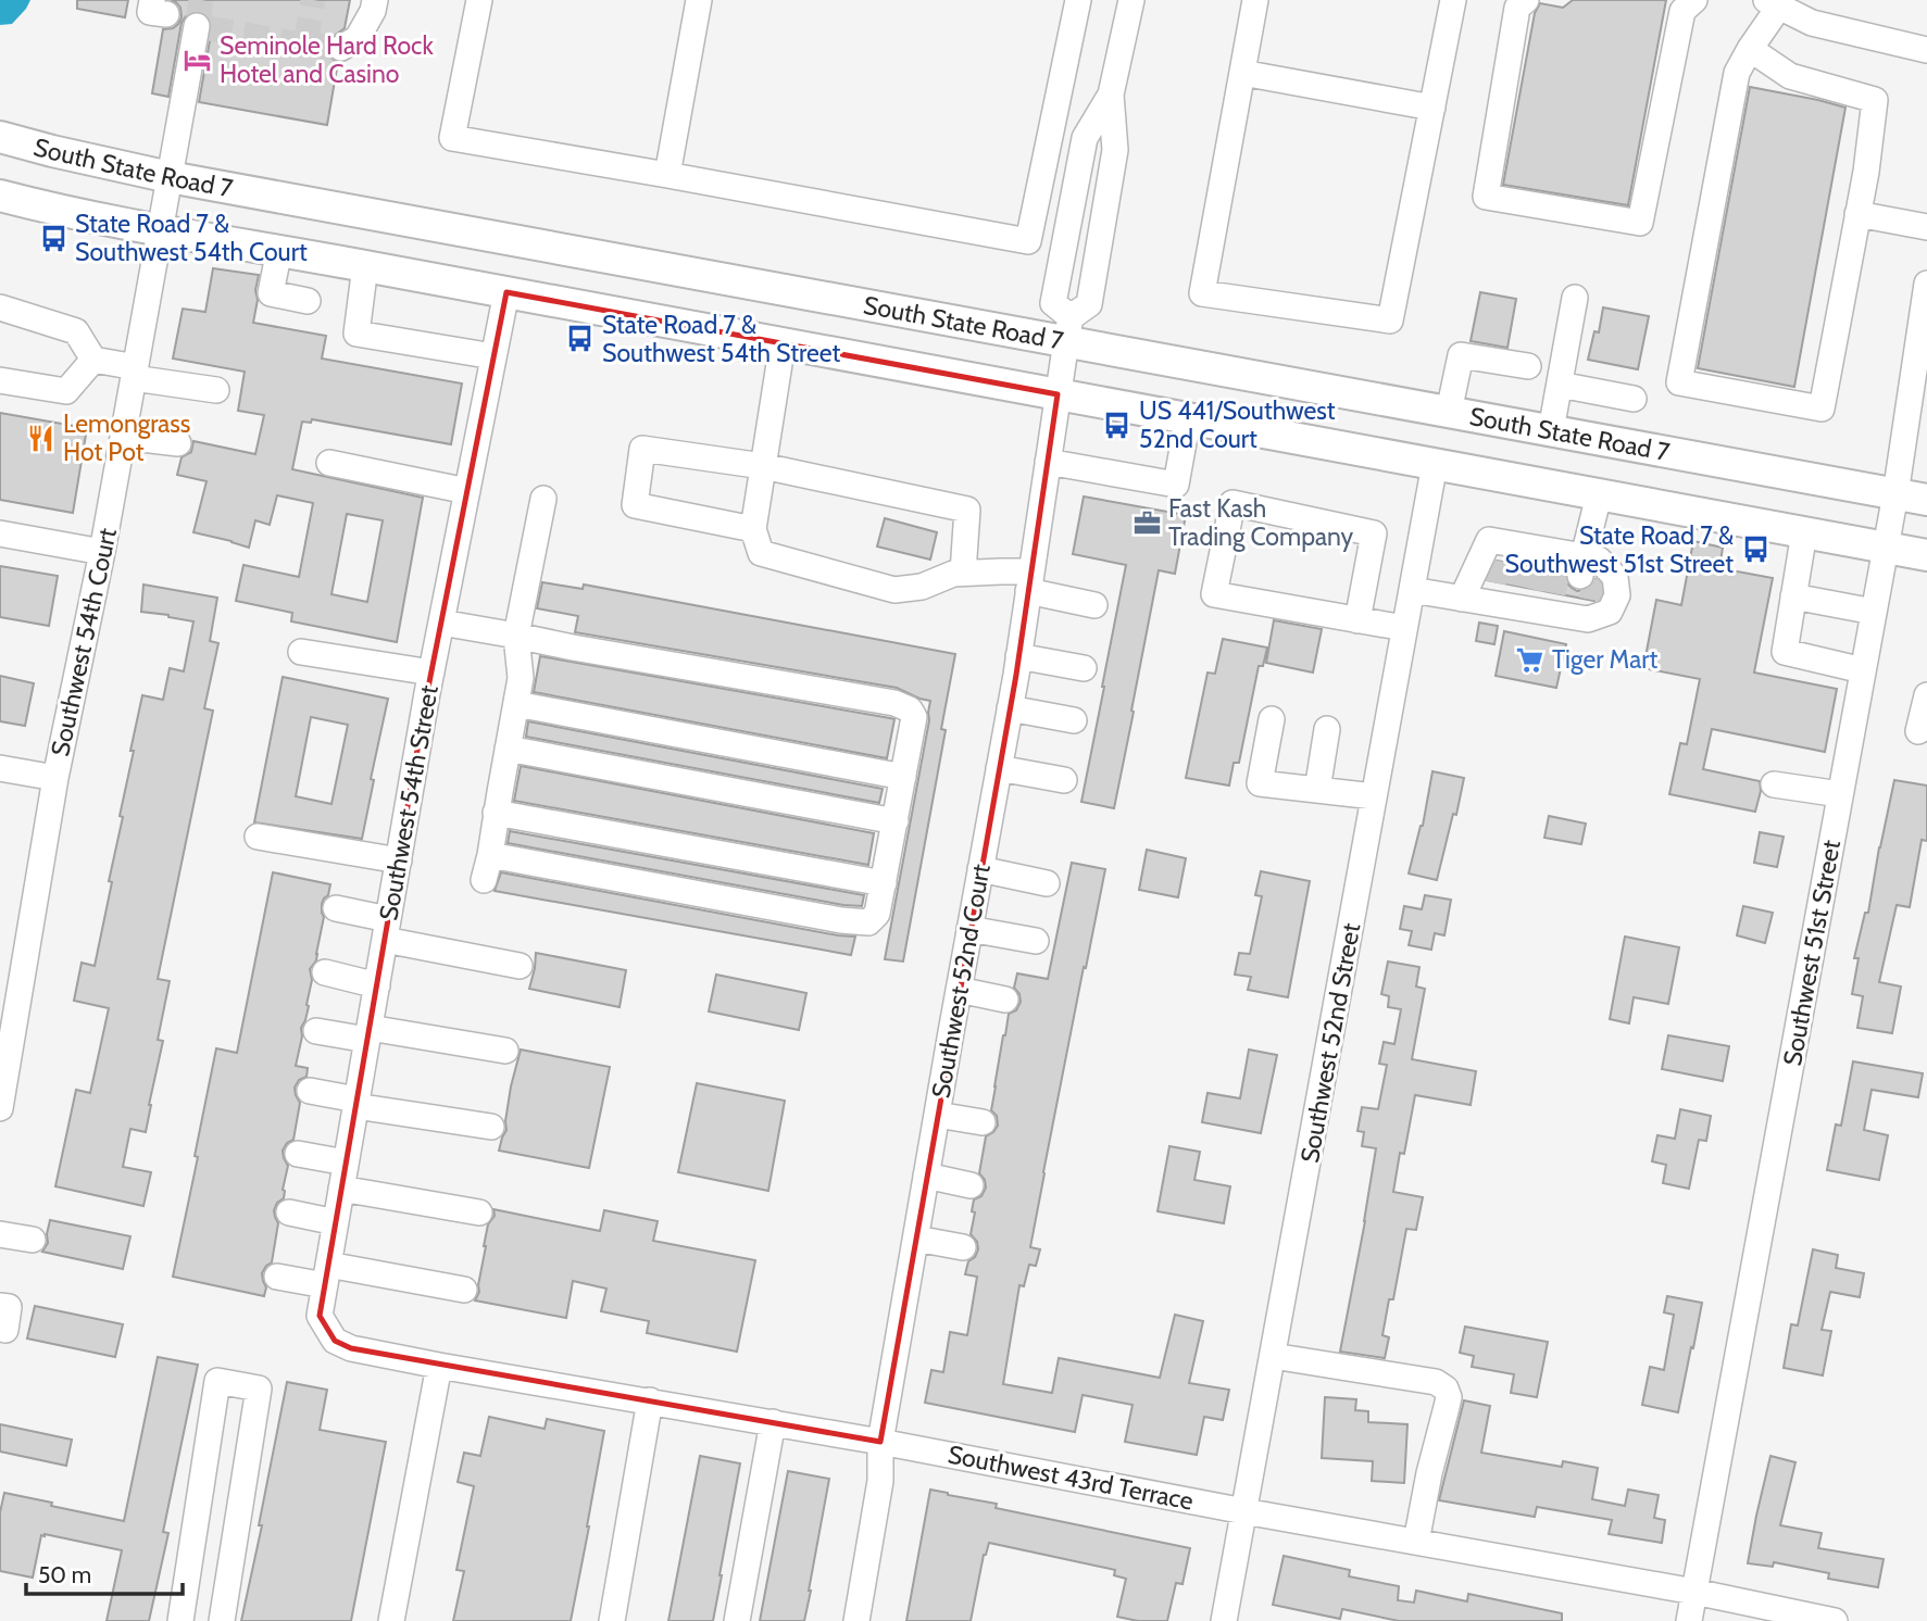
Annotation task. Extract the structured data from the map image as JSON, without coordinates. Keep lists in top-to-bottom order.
{
  "streets": {
    "main road": ["South State Road 7"],
    "street": [
      "Southwest 54th Court",
      "Southwest 54th Street",
      "Southwest 51st Street",
      "Southwest 52nd Court",
      "Southwest 52nd Street",
      "Southwest 43rd Terrace"
    ]
  },
  "crossings": [
    ["South State Road 7", "Southwest 54th Court"],
    ["South State Road 7", "Southwest 51st Street"],
    ["South State Road 7", "Southwest 52nd Court"],
    ["Southwest 54th Street", "Southwest 43rd Terrace"],
    ["Southwest 51st Street", "Southwest 43rd Terrace"],
    ["Southwest 52nd Court", "Southwest 43rd Terrace"],
    ["Southwest 52nd Street", "Southwest 43rd Terrace"]
  ],
  "places": {
    "hotel": ["Seminole Hard Rock Hotel and Casino"],
    "bus stop": [
      "State Road 7 & Southwest 54th Court",
      "State Road 7 & Southwest 54th Street",
      "US 441/Southwest 52nd Court",
      "State Road 7 & Southwest 51st Street"
    ],
    "restaurant": ["Lemongrass Hot Pot"],
    "office": ["Fast Kash Trading Company"],
    "supermarket": ["Tiger Mart"]
  },
  "scale_bar": "50 m"
}
